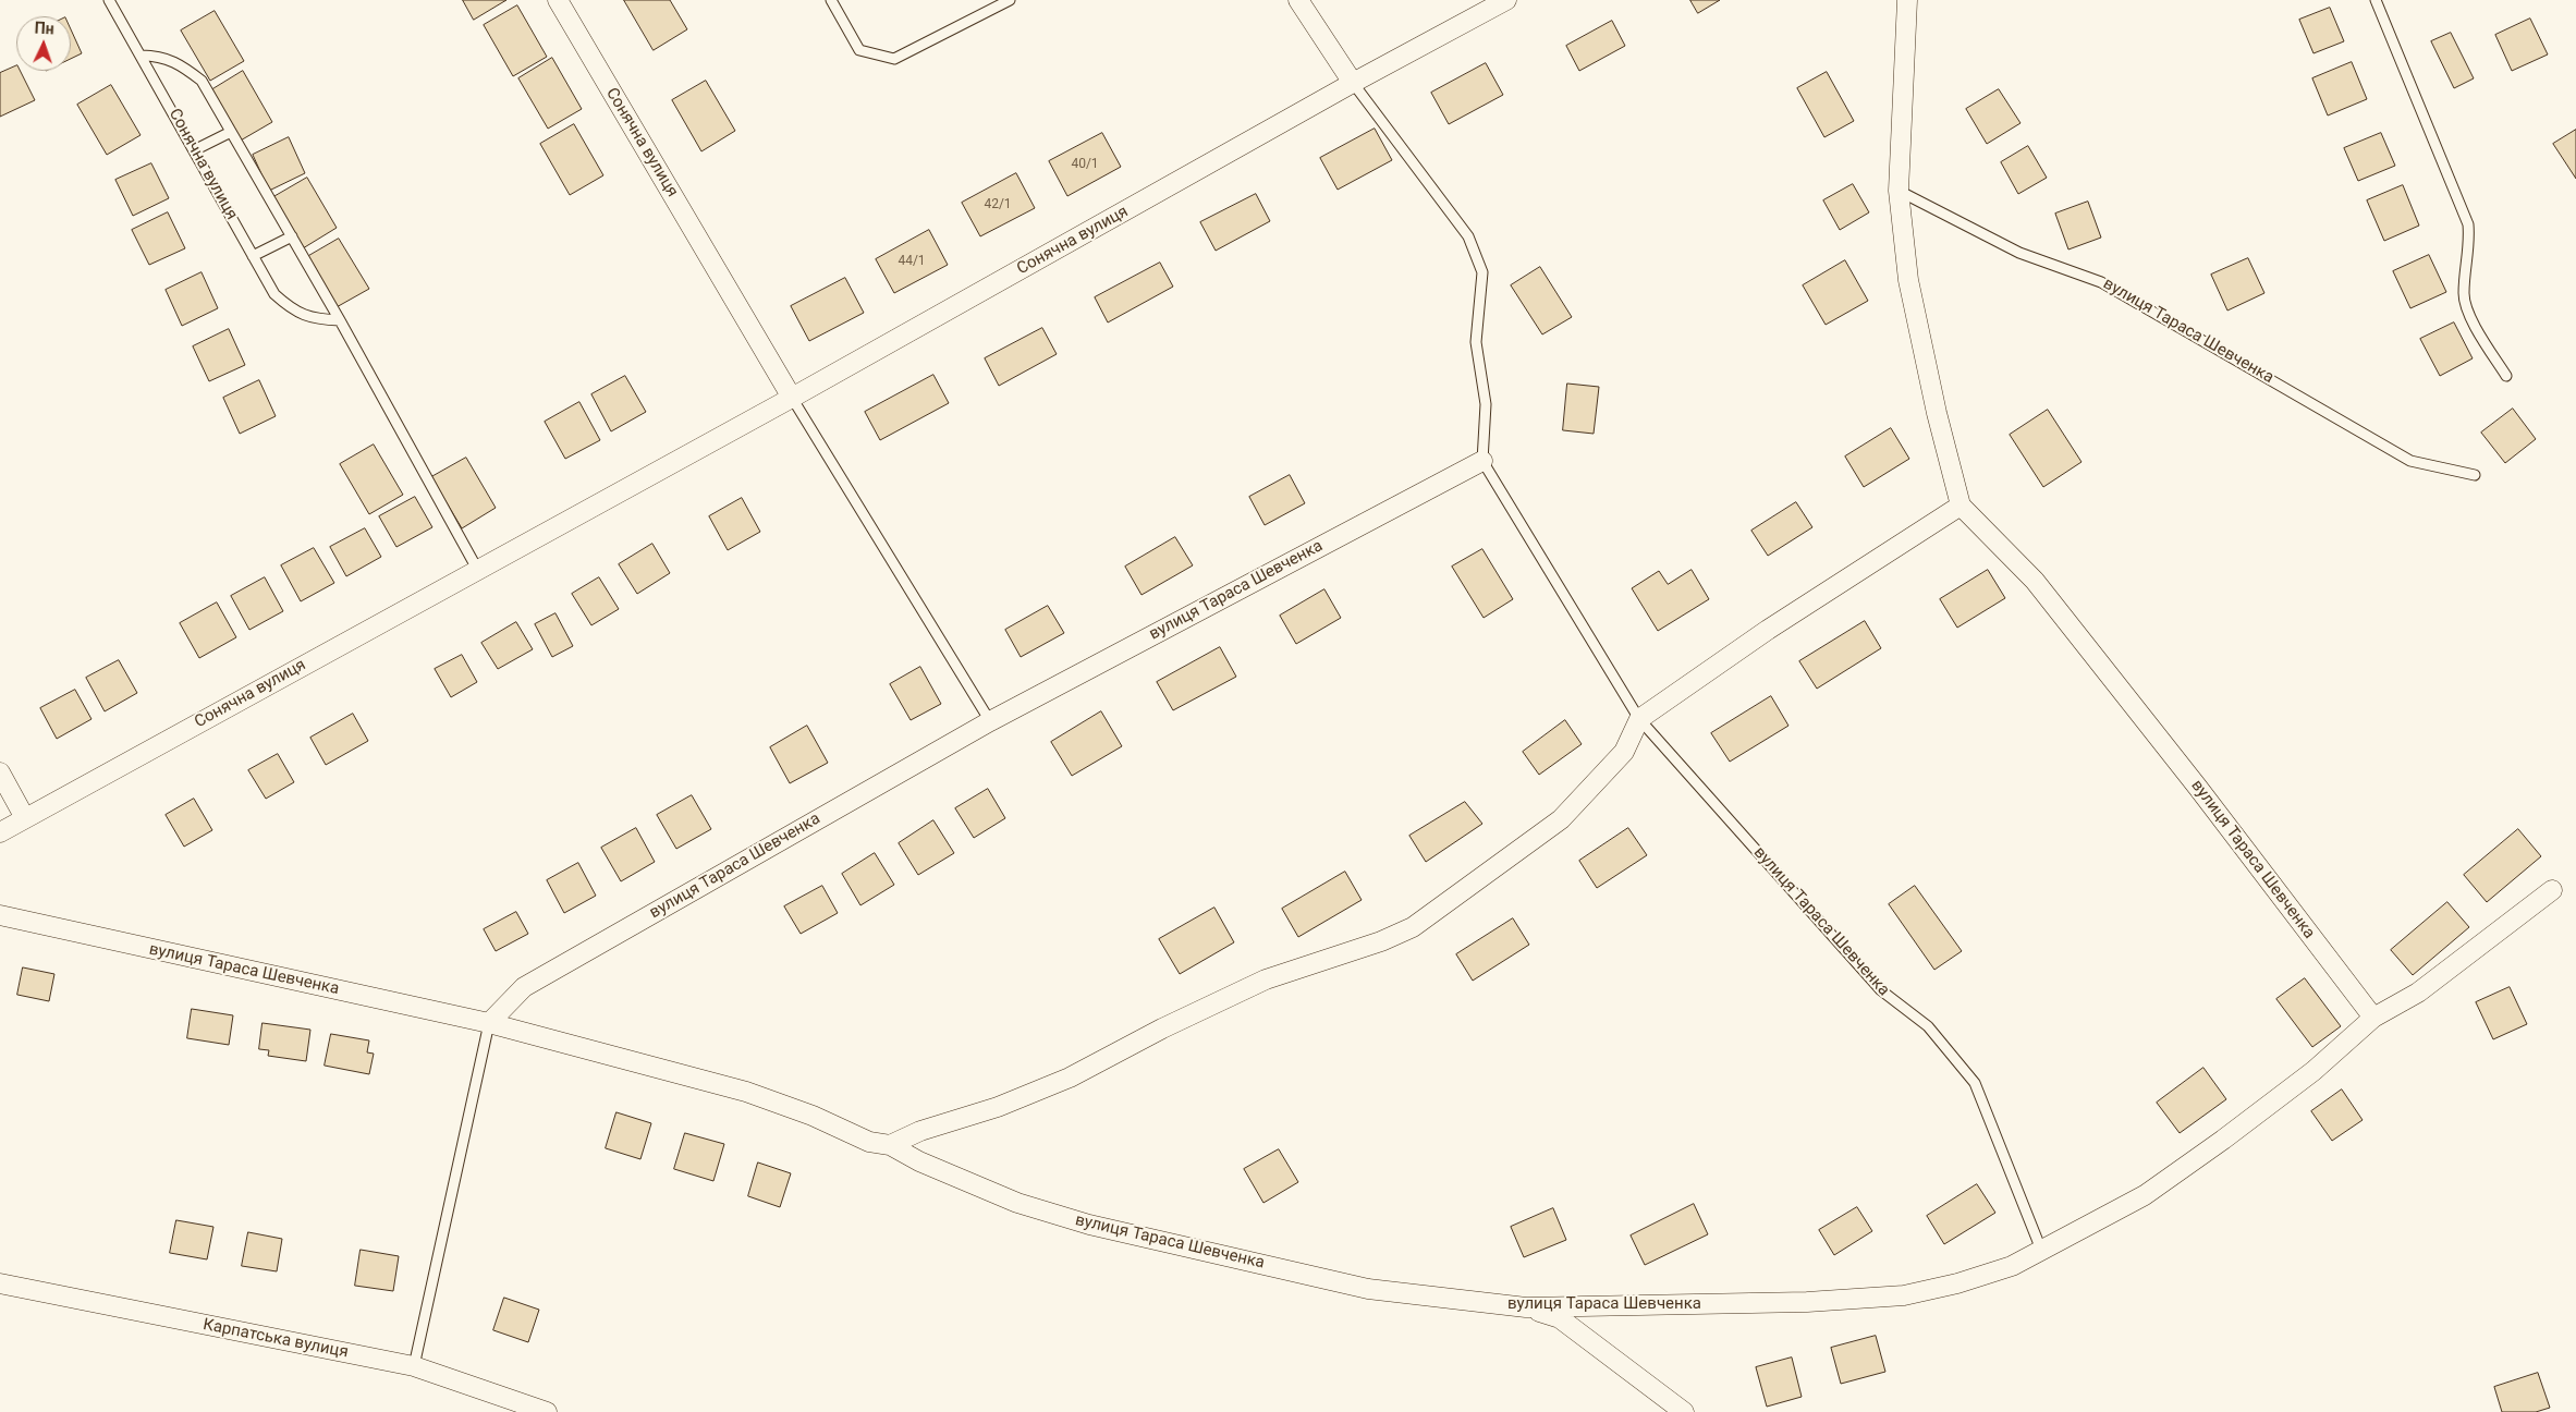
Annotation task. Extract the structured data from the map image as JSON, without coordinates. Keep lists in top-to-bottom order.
{
  "streets": {
    "street": ["Сонячна вулиця", "вулиця Тараса Шевченка", "Карпатська вулиця"]
  },
  "house_numbers": ["40/1", "42/1", "44/1"],
  "north": "top"
}
